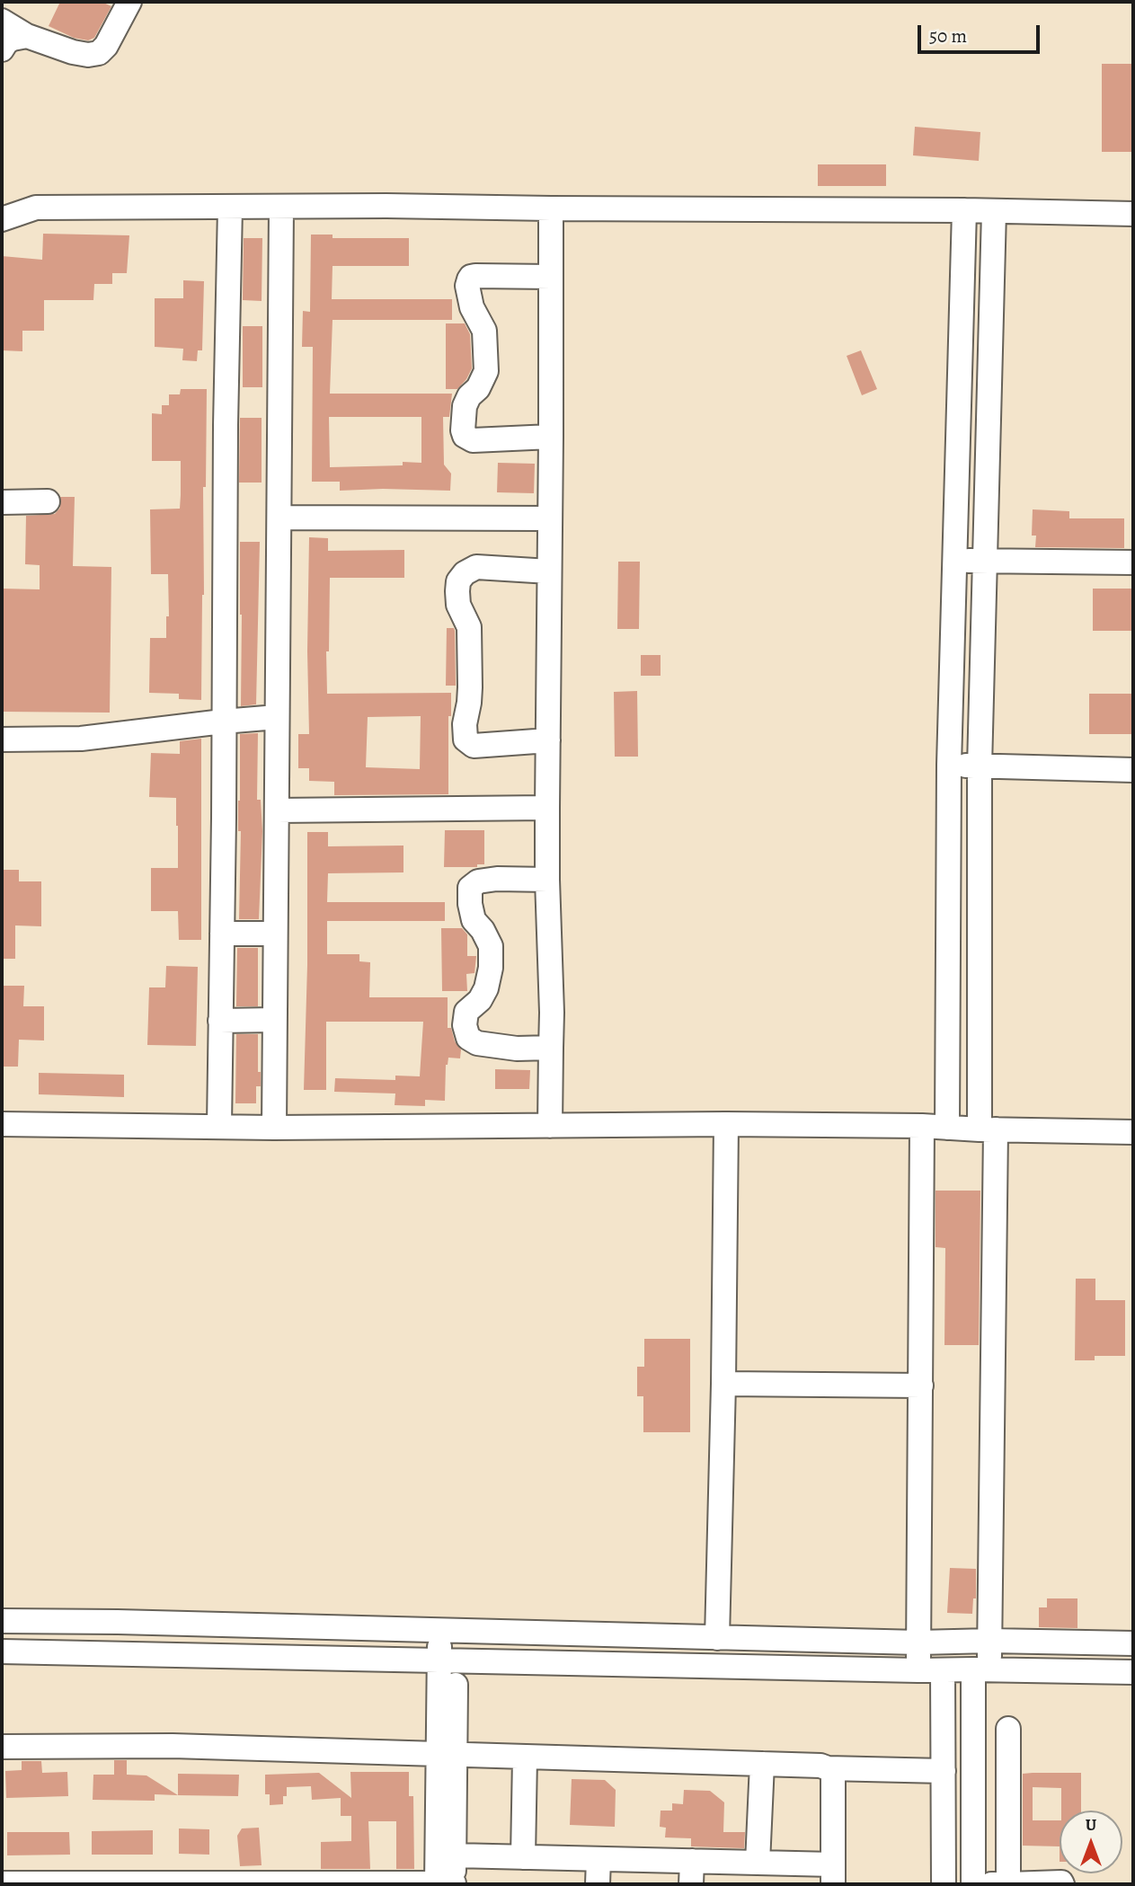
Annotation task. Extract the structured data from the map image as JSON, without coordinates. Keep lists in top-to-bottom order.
{
  "scale_bar": "50 m",
  "north": "top"
}
